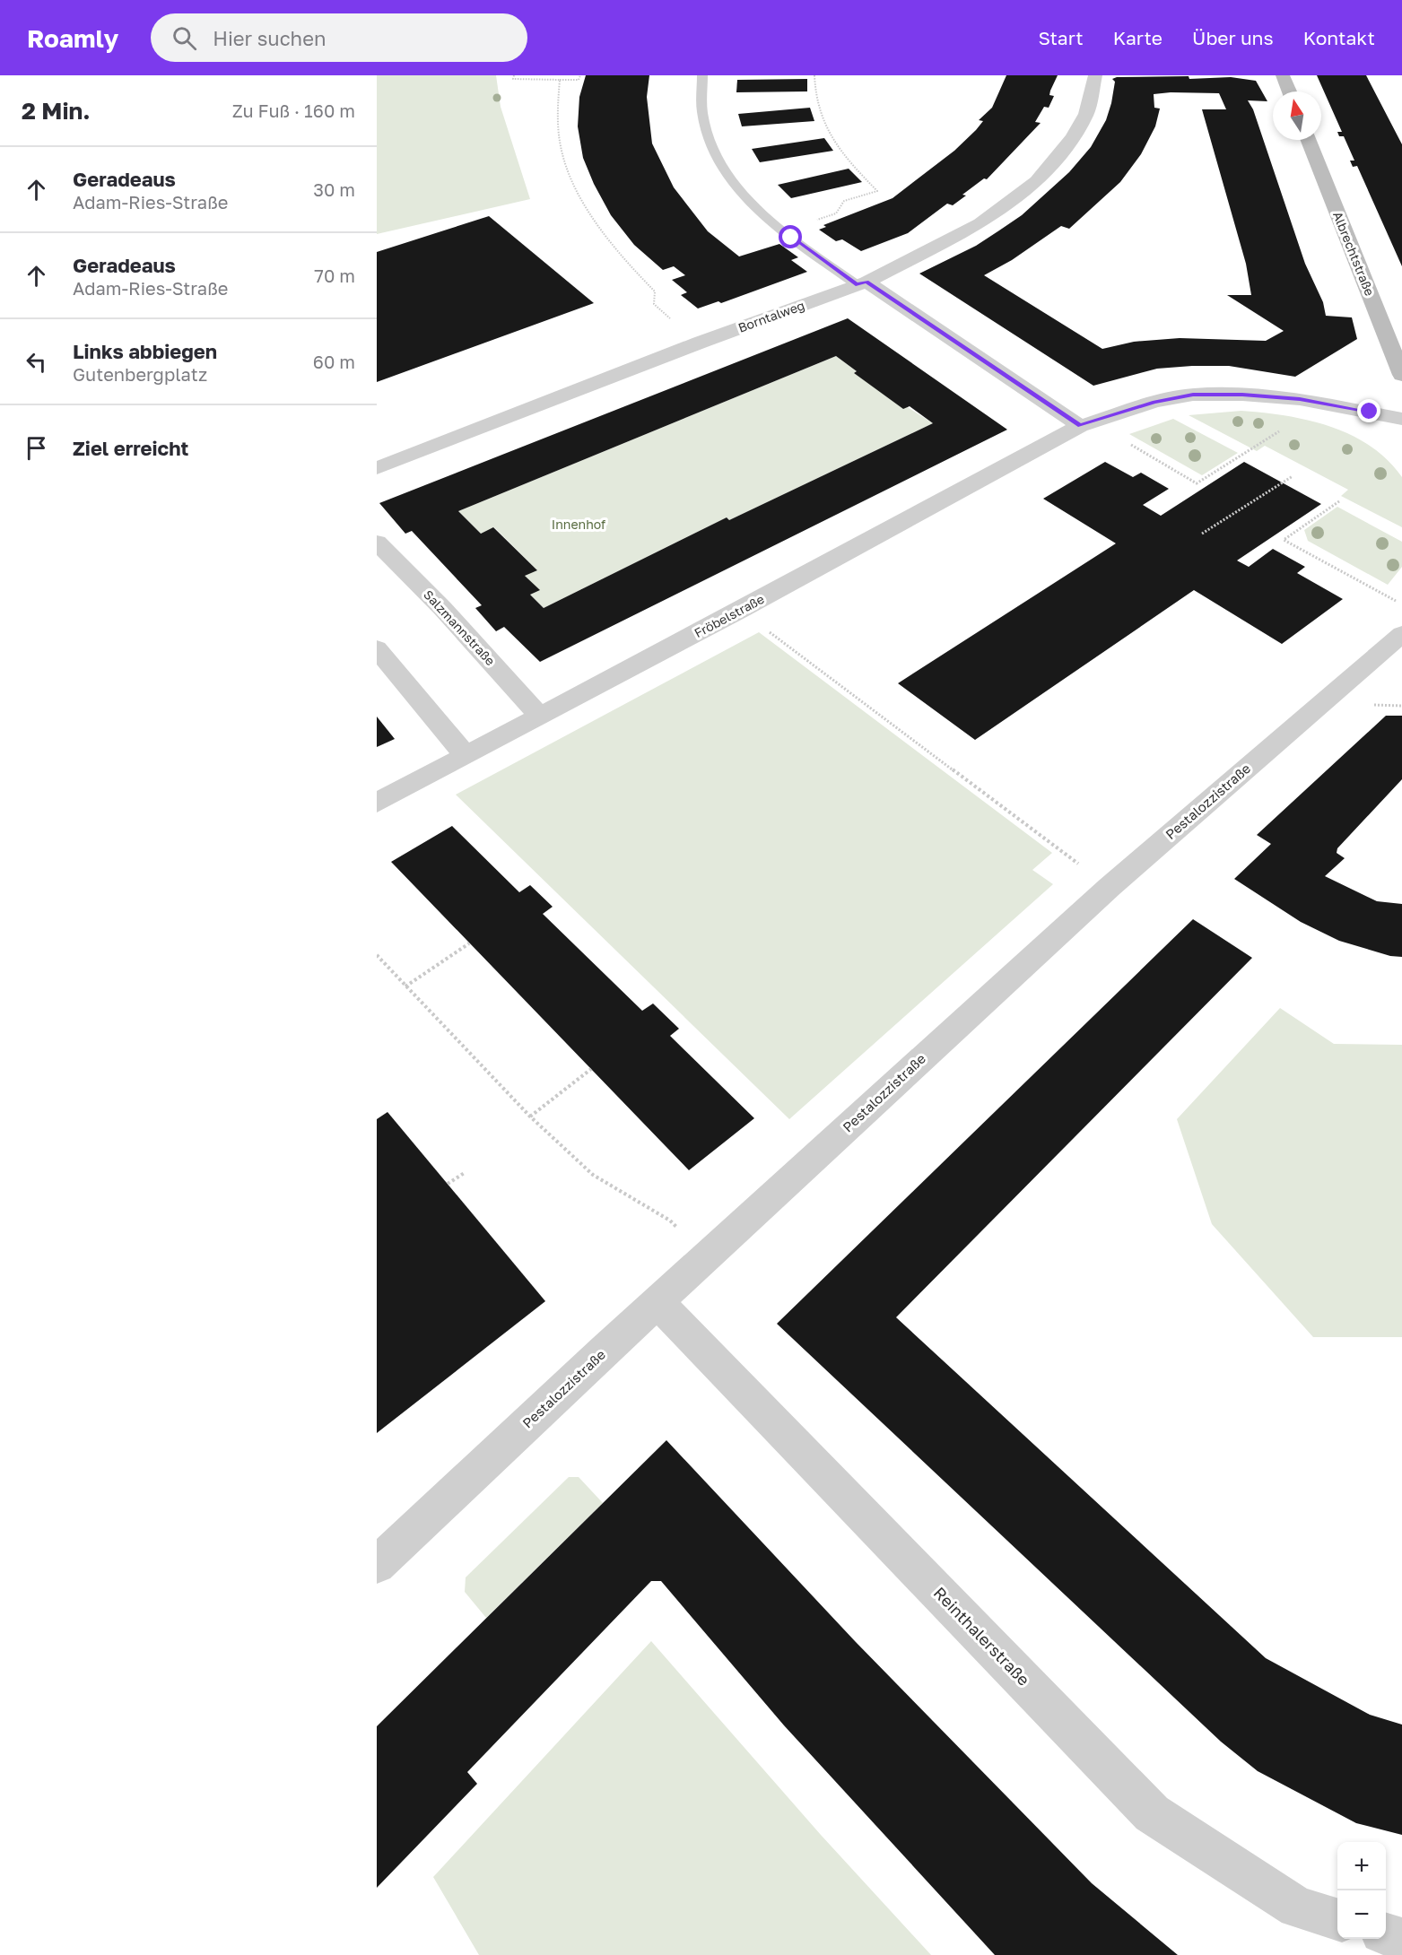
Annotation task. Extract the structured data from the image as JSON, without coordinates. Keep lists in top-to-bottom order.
{
  "streets": {
    "main road": ["Albrechtstraße"],
    "street": [
      "Borntalweg",
      "Fröbelstraße",
      "Salzmannstraße",
      "Pestalozzistraße",
      "Reinthalerstraße"
    ]
  },
  "crossings": [
    ["Fröbelstraße", "Salzmannstraße"],
    ["Pestalozzistraße", "Reinthalerstraße"]
  ],
  "parks": ["Innenhof"],
  "north": "top",
  "page": {
    "header": "Roamly",
    "search": "Hier suchen",
    "nav": [
      "Start",
      "Karte",
      "Über uns",
      "Kontakt"
    ],
    "heading": ["2 Min.", "Zu Fuß · 160 m"],
    "list": [
      ["Geradeaus", "Adam-Ries-Straße", "30 m"],
      ["Geradeaus", "Adam-Ries-Straße", "70 m"],
      ["Links abbiegen", "Gutenbergplatz", "60 m"],
      "Ziel erreicht"
    ],
    "map_buttons": ["+", "−"]
  }
}
